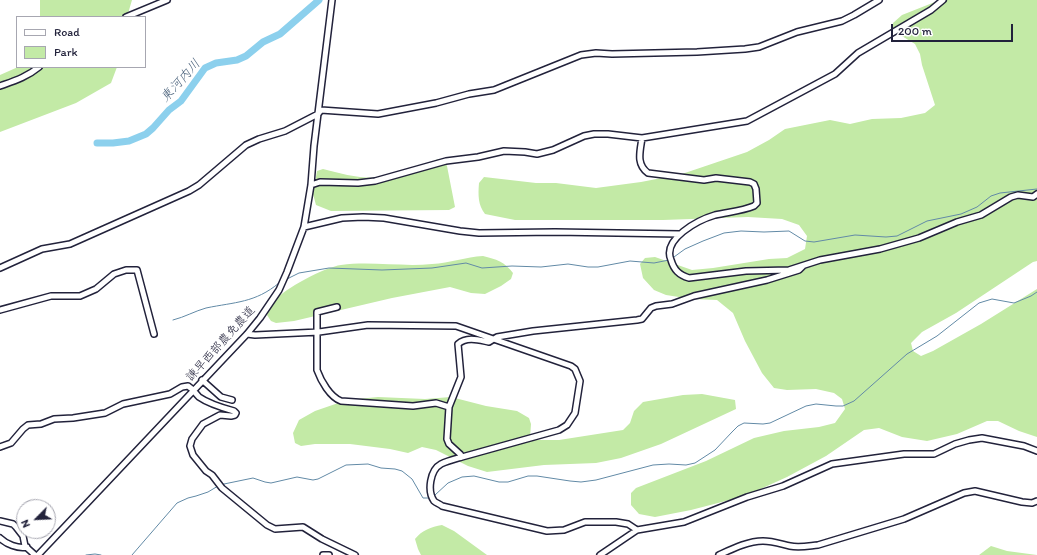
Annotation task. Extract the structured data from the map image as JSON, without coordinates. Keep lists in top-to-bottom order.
{
  "streets": {
    "street": ["諫早西部農免農道"]
  },
  "water": ["東河内川"],
  "legend": ["Road", "Park"],
  "scale_bar": "200 m",
  "north": "bottom left"
}
